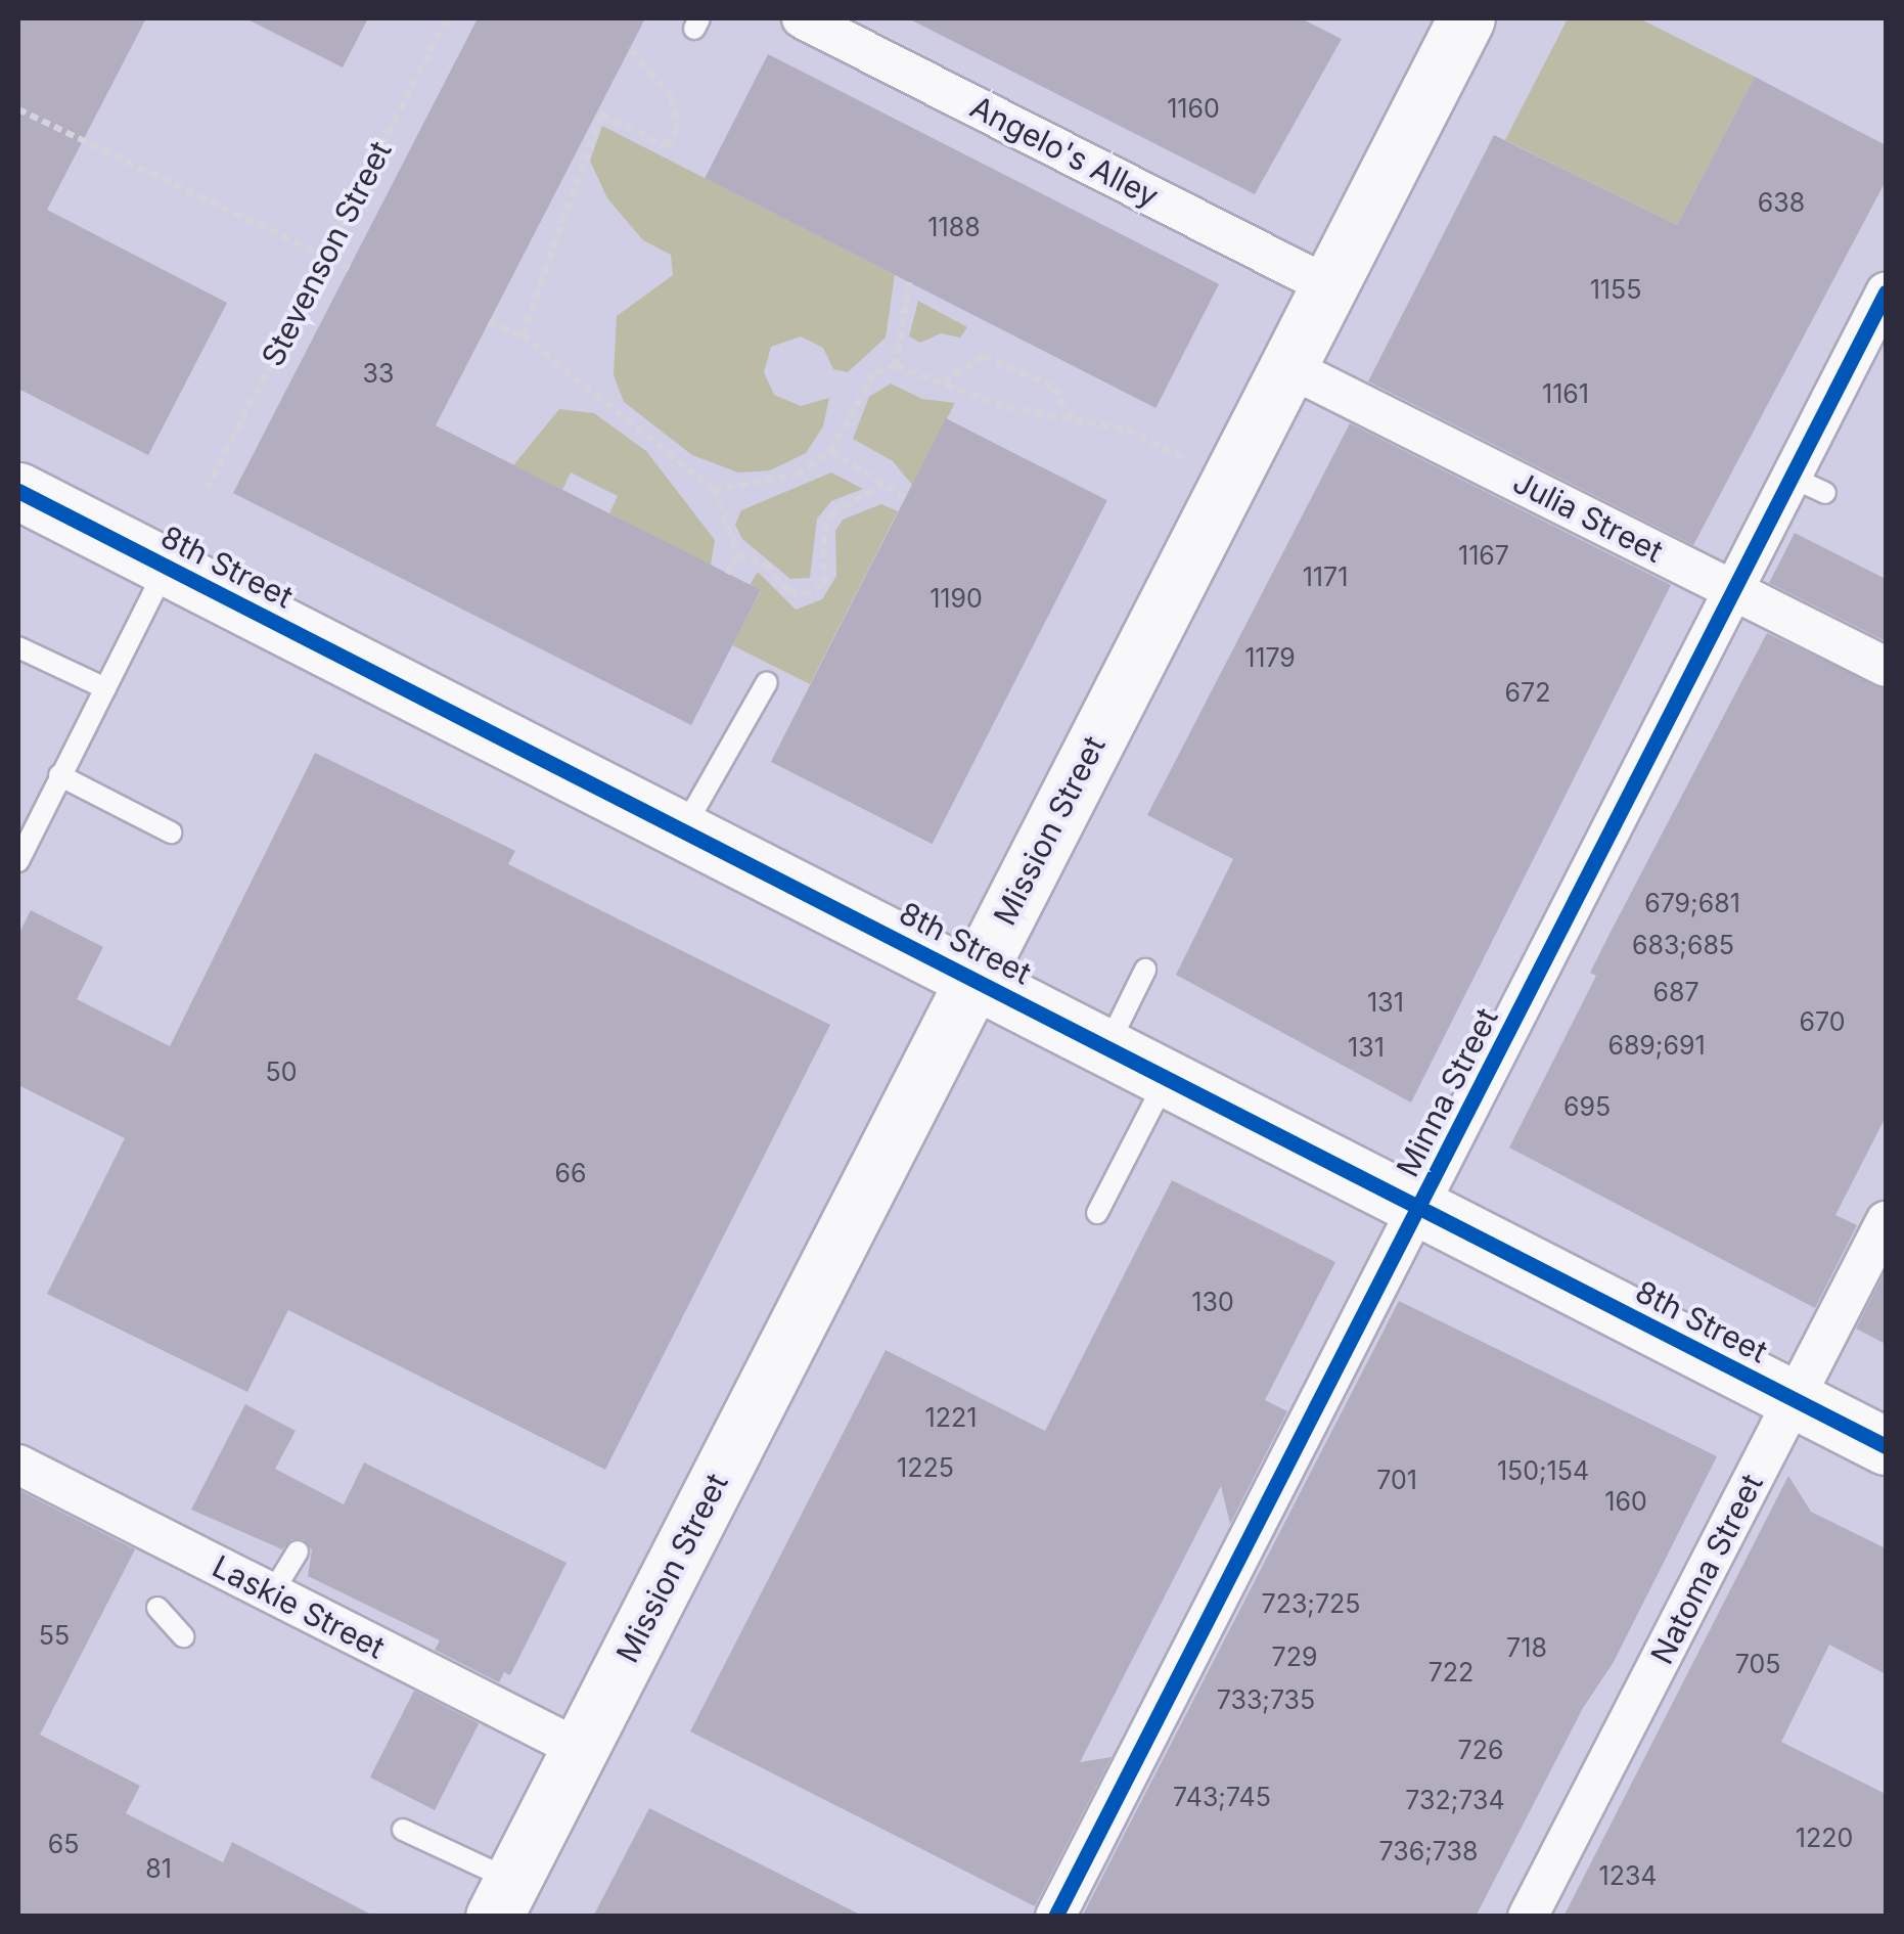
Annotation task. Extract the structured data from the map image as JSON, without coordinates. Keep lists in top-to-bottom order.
{
  "streets": {
    "main road": ["8th Street", "Mission Street"],
    "street": [
      "Angelo's Alley",
      "Julia Street",
      "Minna Street",
      "Natoma Street",
      "Laskie Street"
    ],
    "path": ["Stevenson Street"]
  },
  "crossings": [
    ["Angelo's Alley", "Mission Street"],
    ["Julia Street", "Mission Street"],
    ["Julia Street", "Minna Street"],
    ["8th Street", "Mission Street"],
    ["8th Street", "Minna Street"],
    ["8th Street", "Natoma Street"],
    ["Mission Street", "Laskie Street"]
  ],
  "house_numbers": [
    "1160",
    "638",
    "1188",
    "1155",
    "33",
    "1161",
    "1167",
    "1171",
    "1190",
    "1179",
    "672",
    "679;681",
    "683;685",
    "687",
    "131",
    "670",
    "689;691",
    "131",
    "50",
    "695",
    "66",
    "130",
    "1221",
    "1225",
    "150;154",
    "701",
    "160",
    "723;725",
    "55",
    "718",
    "729",
    "705",
    "722",
    "733;735",
    "726",
    "743;745",
    "732;734",
    "1220",
    "65",
    "736;738",
    "81",
    "1234"
  ]
}
